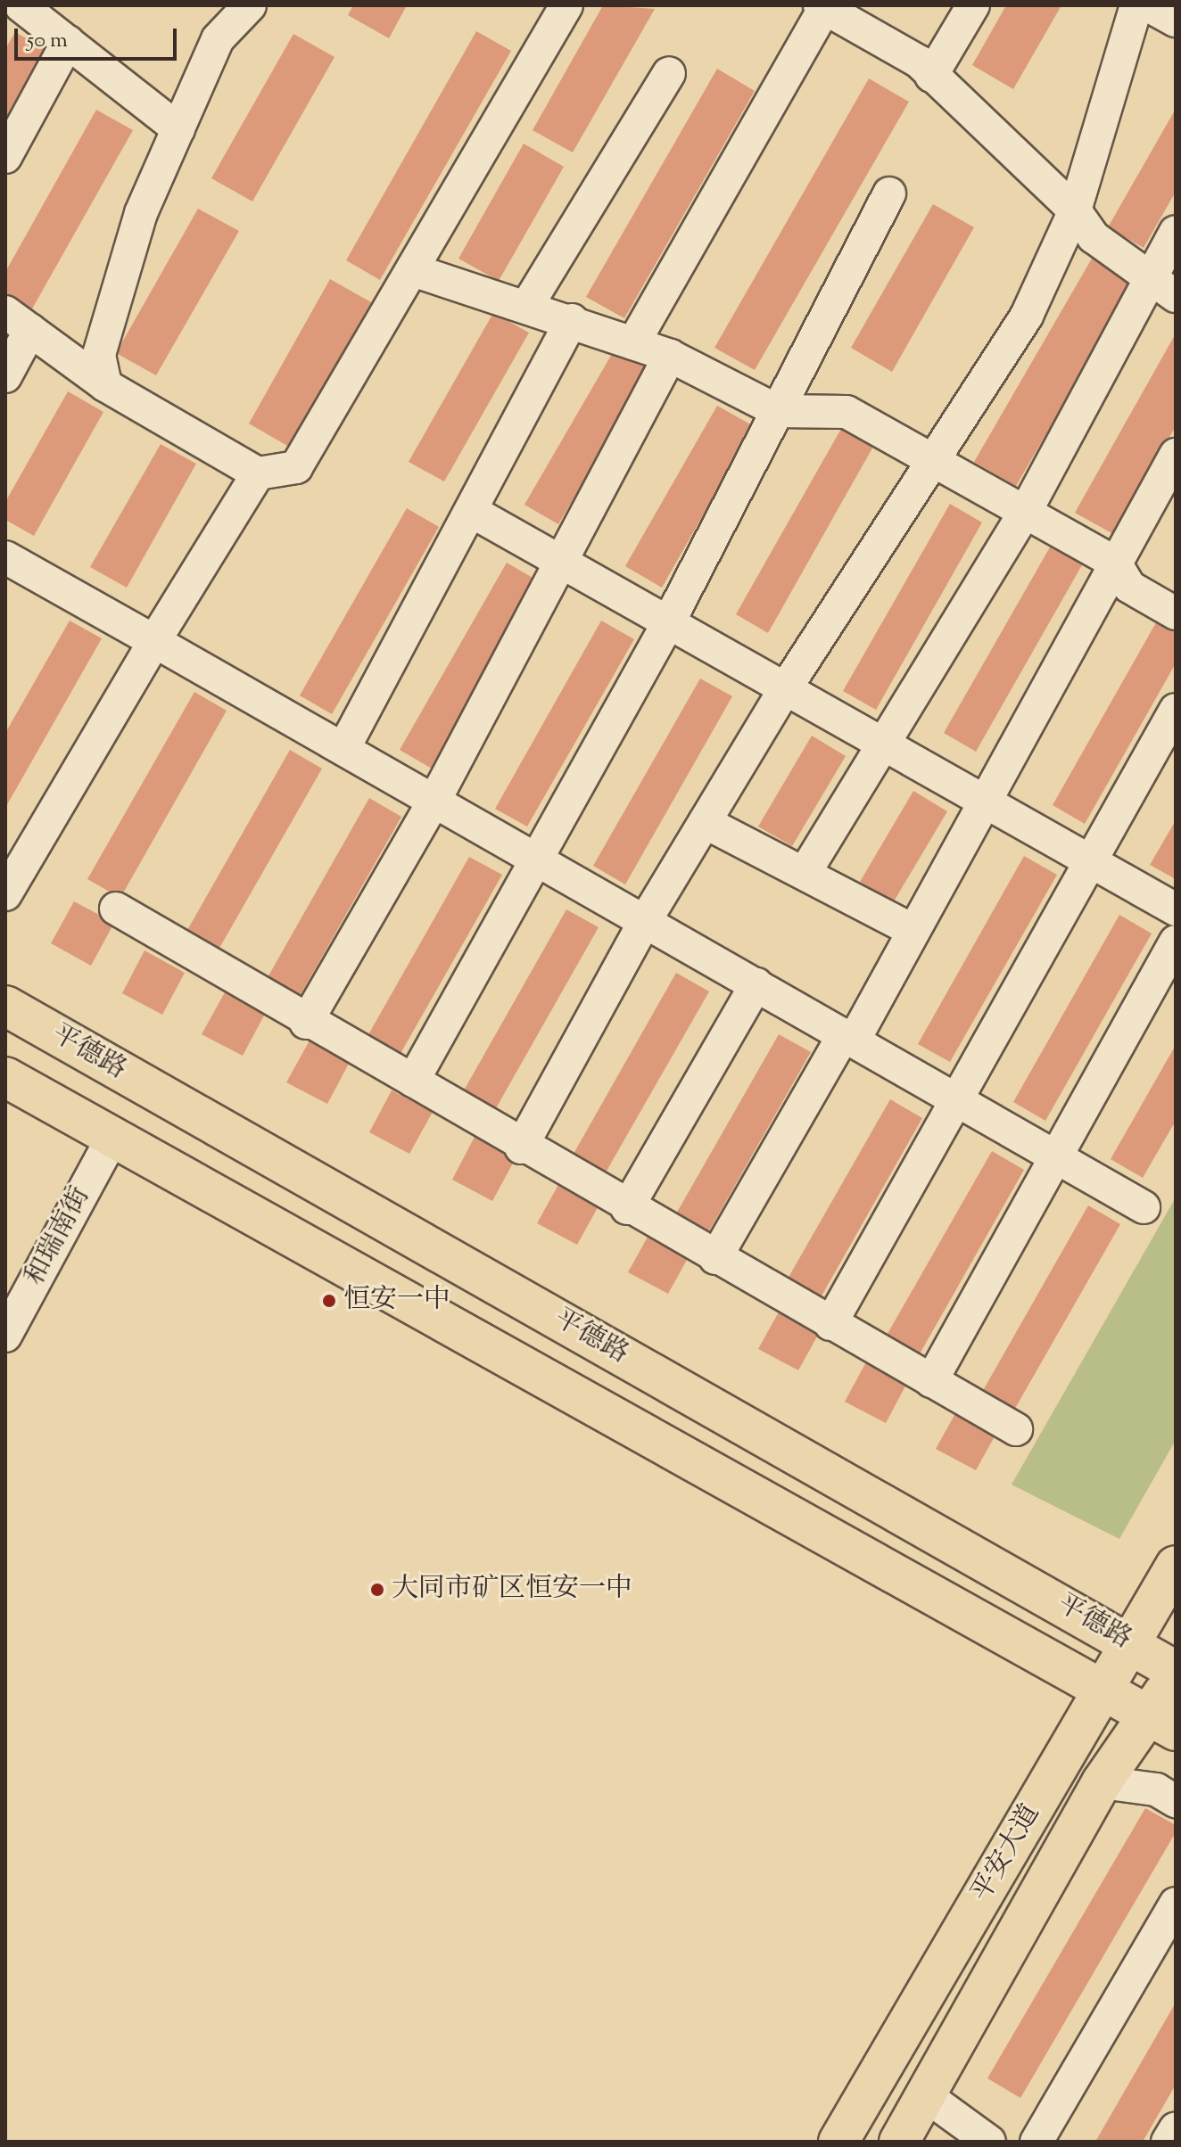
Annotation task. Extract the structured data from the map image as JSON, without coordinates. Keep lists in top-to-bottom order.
{
  "streets": {
    "main road": ["平德路", "平安大道"],
    "street": ["和瑞南街"]
  },
  "crossings": [
    ["平德路", "和瑞南街"],
    ["平德路", "平安大道"]
  ],
  "places": ["恒安一中", "大同市矿区恒安一中"],
  "scale_bar": "50 m"
}
